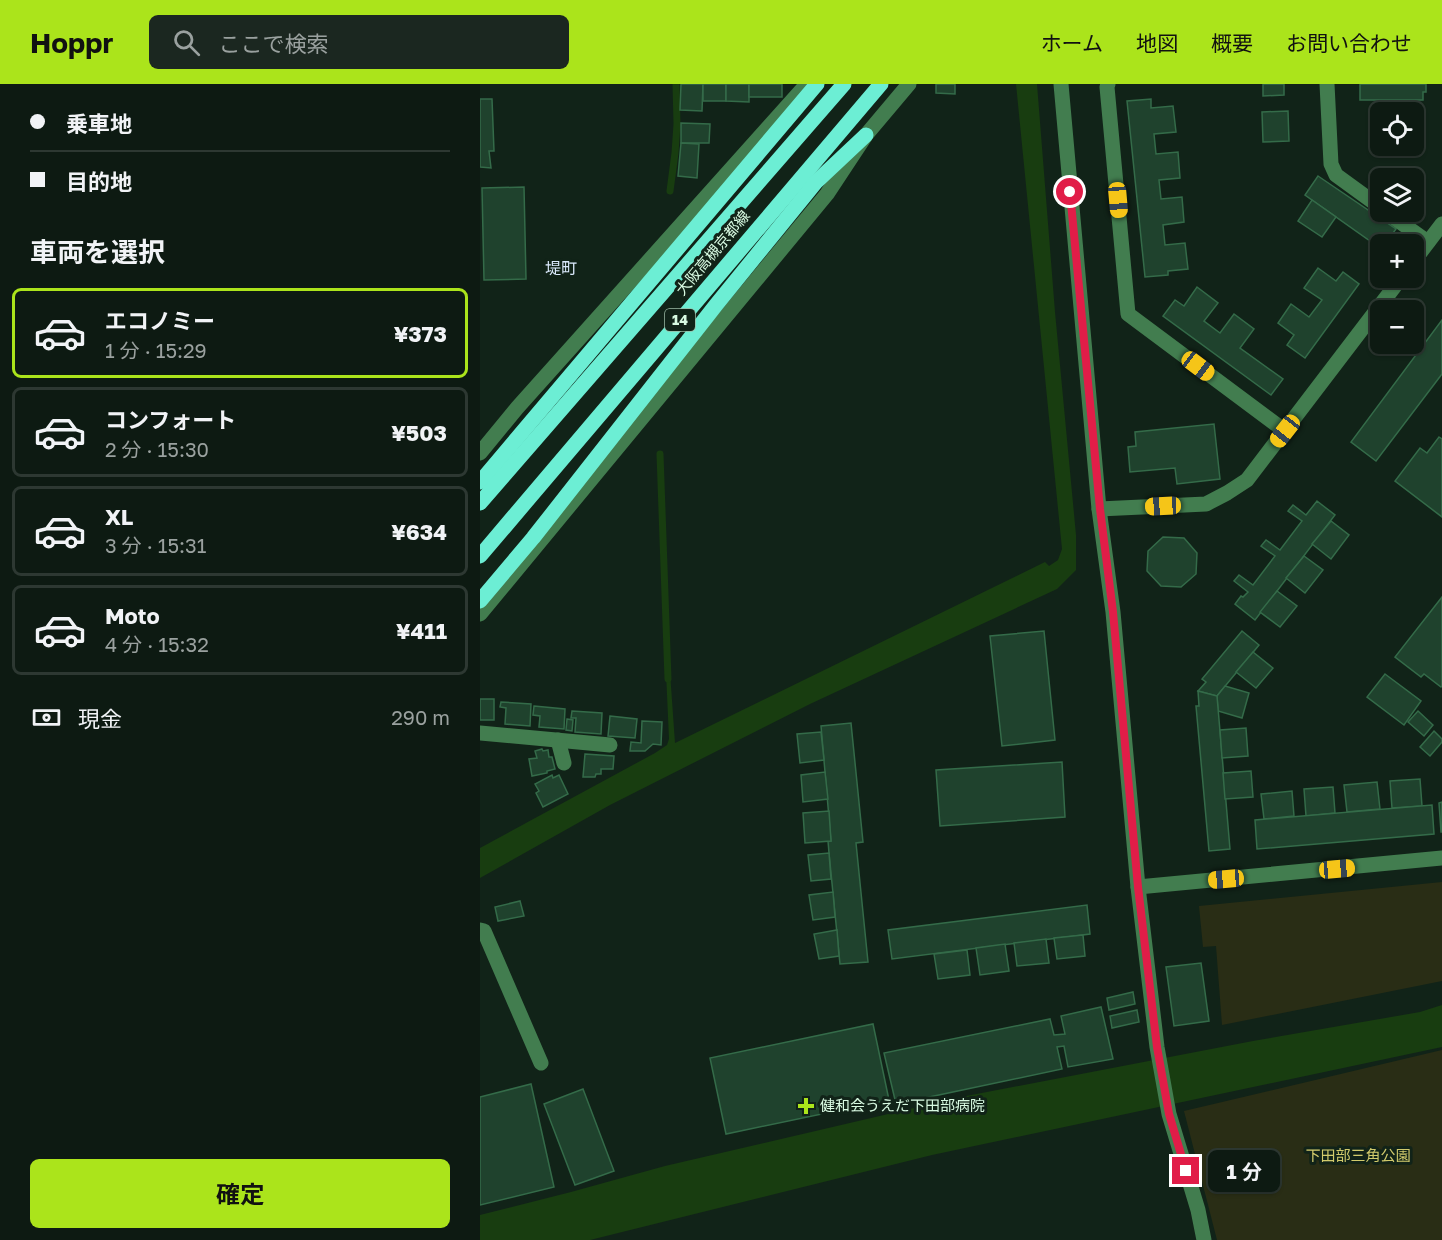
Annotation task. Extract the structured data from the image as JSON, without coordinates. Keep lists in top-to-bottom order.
{
  "streets": {
    "main road": ["大阪高槻京都線", "14"]
  },
  "districts": ["堤町"],
  "parks": ["下田部三角公園"],
  "places": {
    "health": ["健和会うえだ下田部病院"]
  },
  "page": {
    "header": "Hoppr",
    "search": "ここで検索",
    "nav": [
      "ホーム",
      "地図",
      "概要",
      "お問い合わせ"
    ],
    "banner": ["乗車地", "目的地"],
    "map_buttons": ["+", "−"],
    "heading": "車両を選択",
    "list": [
      {
        "name": "エコノミー",
        "note": "1 分 · 15:29",
        "value": "¥373"
      },
      {
        "name": "コンフォート",
        "note": "2 分 · 15:30",
        "value": "¥503"
      },
      {
        "name": "XL",
        "note": "3 分 · 15:31",
        "value": "¥634"
      },
      {
        "name": "Moto",
        "note": "4 分 · 15:32",
        "value": "¥411"
      }
    ],
    "pay": ["現金", "290 m"],
    "buttons": "確定",
    "bubble": "1 分"
  }
}
